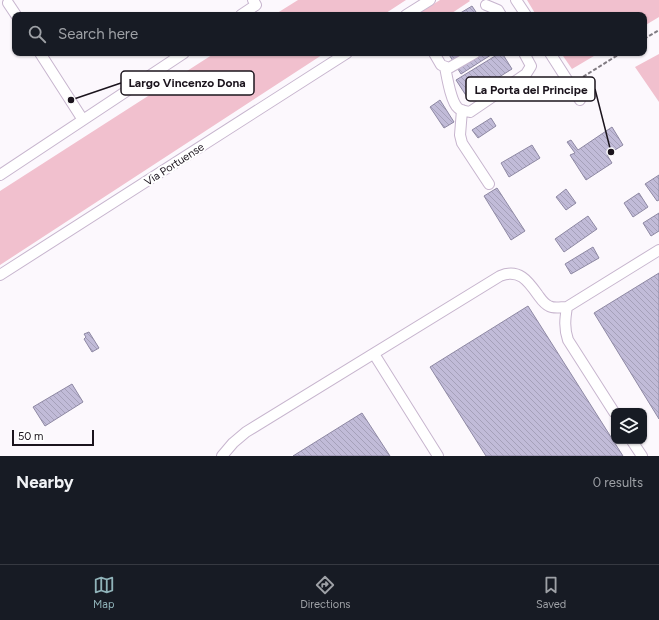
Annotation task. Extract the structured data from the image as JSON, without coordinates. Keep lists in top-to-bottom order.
{
  "streets": {
    "street": ["Via Portuense"]
  },
  "places": ["Largo Vincenzo Dona", "La Porta del Principe"],
  "scale_bar": "50 m",
  "page": {
    "search": "Search here",
    "scale": "50 m",
    "heading": ["Nearby", "0 results"],
    "nav": ["Map", "Directions", "Saved"]
  }
}
